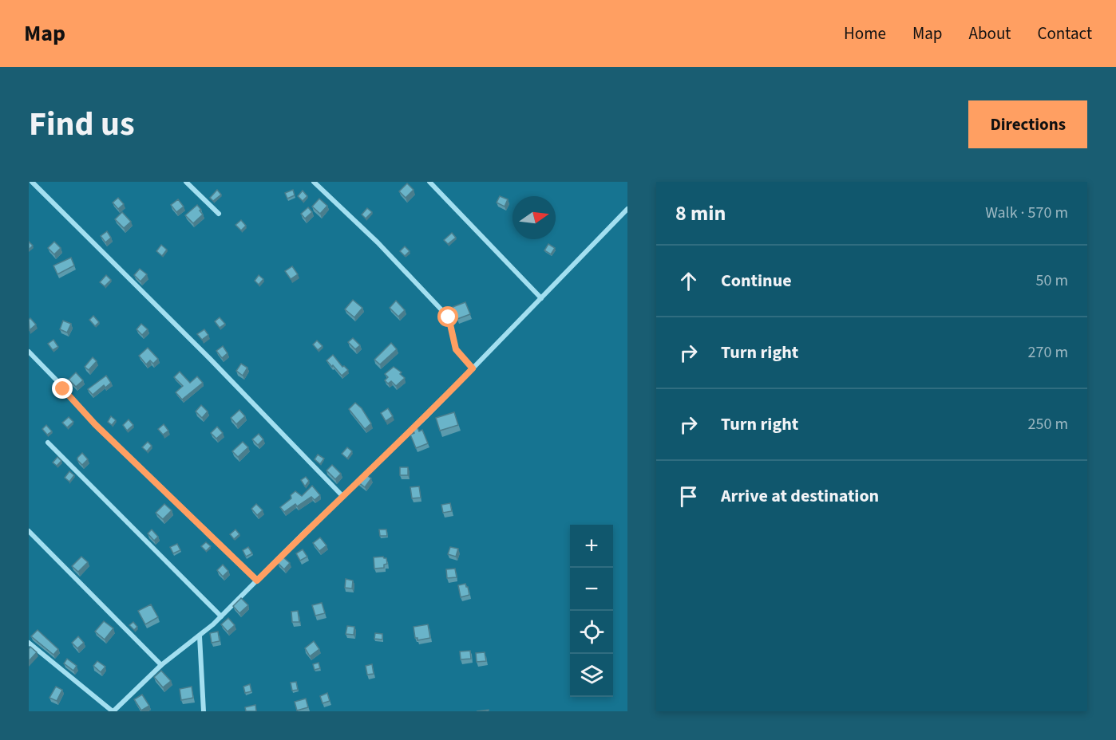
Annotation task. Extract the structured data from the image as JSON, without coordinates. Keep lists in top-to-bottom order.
{
  "north": "right",
  "page": {
    "header": "Map",
    "nav": [
      "Home",
      "Map",
      "About",
      "Contact"
    ],
    "title": "Find us",
    "buttons": "Directions",
    "heading": ["8 min", "Walk · 570 m"],
    "list": [
      ["Continue", "50 m"],
      ["Turn right", "270 m"],
      ["Turn right", "250 m"],
      "Arrive at destination"
    ],
    "map_buttons": ["+", "−"]
  }
}
